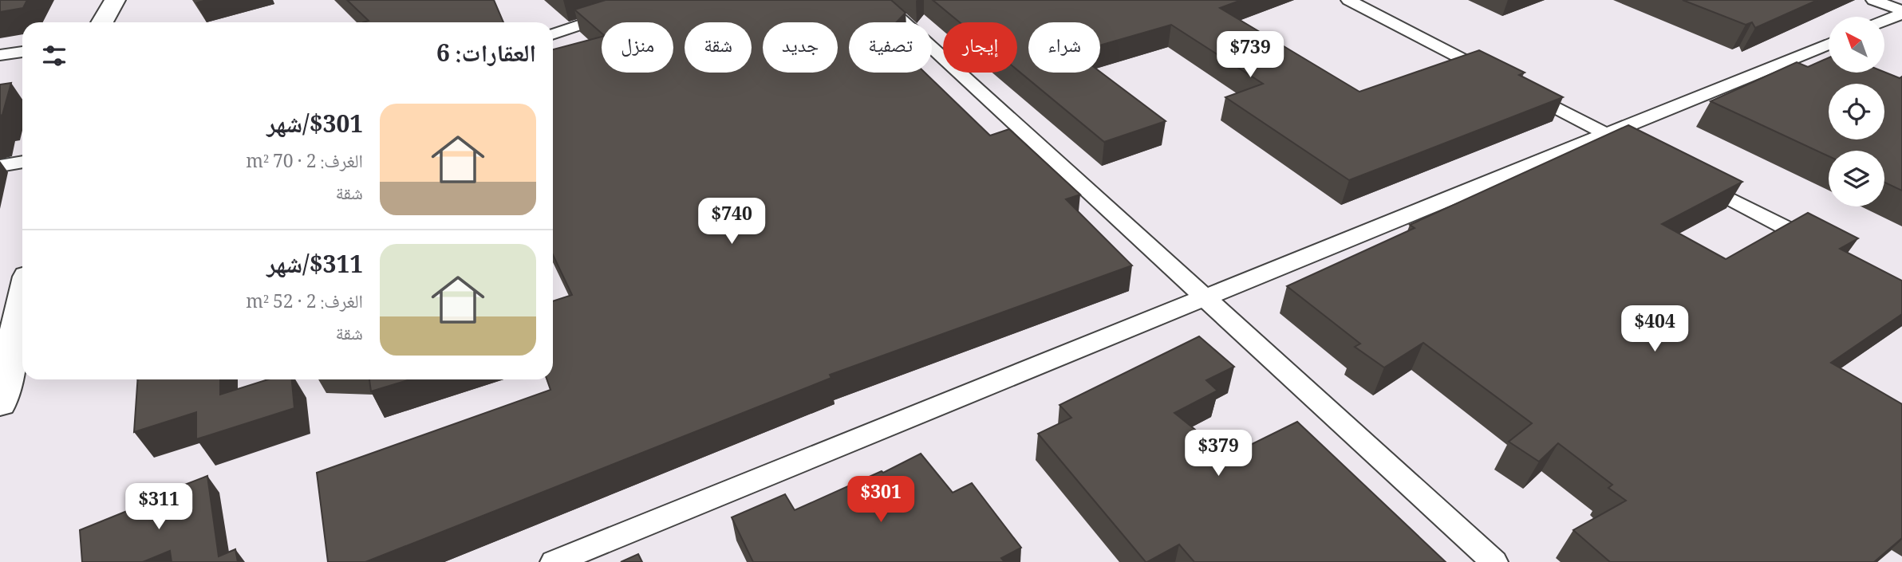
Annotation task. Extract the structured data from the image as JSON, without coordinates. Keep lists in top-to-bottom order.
{
  "north": "top left",
  "page": {
    "chip": [
      "شراء",
      "إيجار",
      "تصفية",
      "جديد",
      "شقة",
      "منزل"
    ],
    "heading": "العقارات: 6",
    "price": [
      "$739",
      "$740",
      "$404",
      "$379",
      "$301",
      "$311"
    ],
    "list": [
      {
        "name": "$301/شهر",
        "note": "الغرف: 2 · 70 m² · شقة"
      },
      {
        "name": "$311/شهر",
        "note": "الغرف: 2 · 52 m² · شقة"
      }
    ]
  }
}
